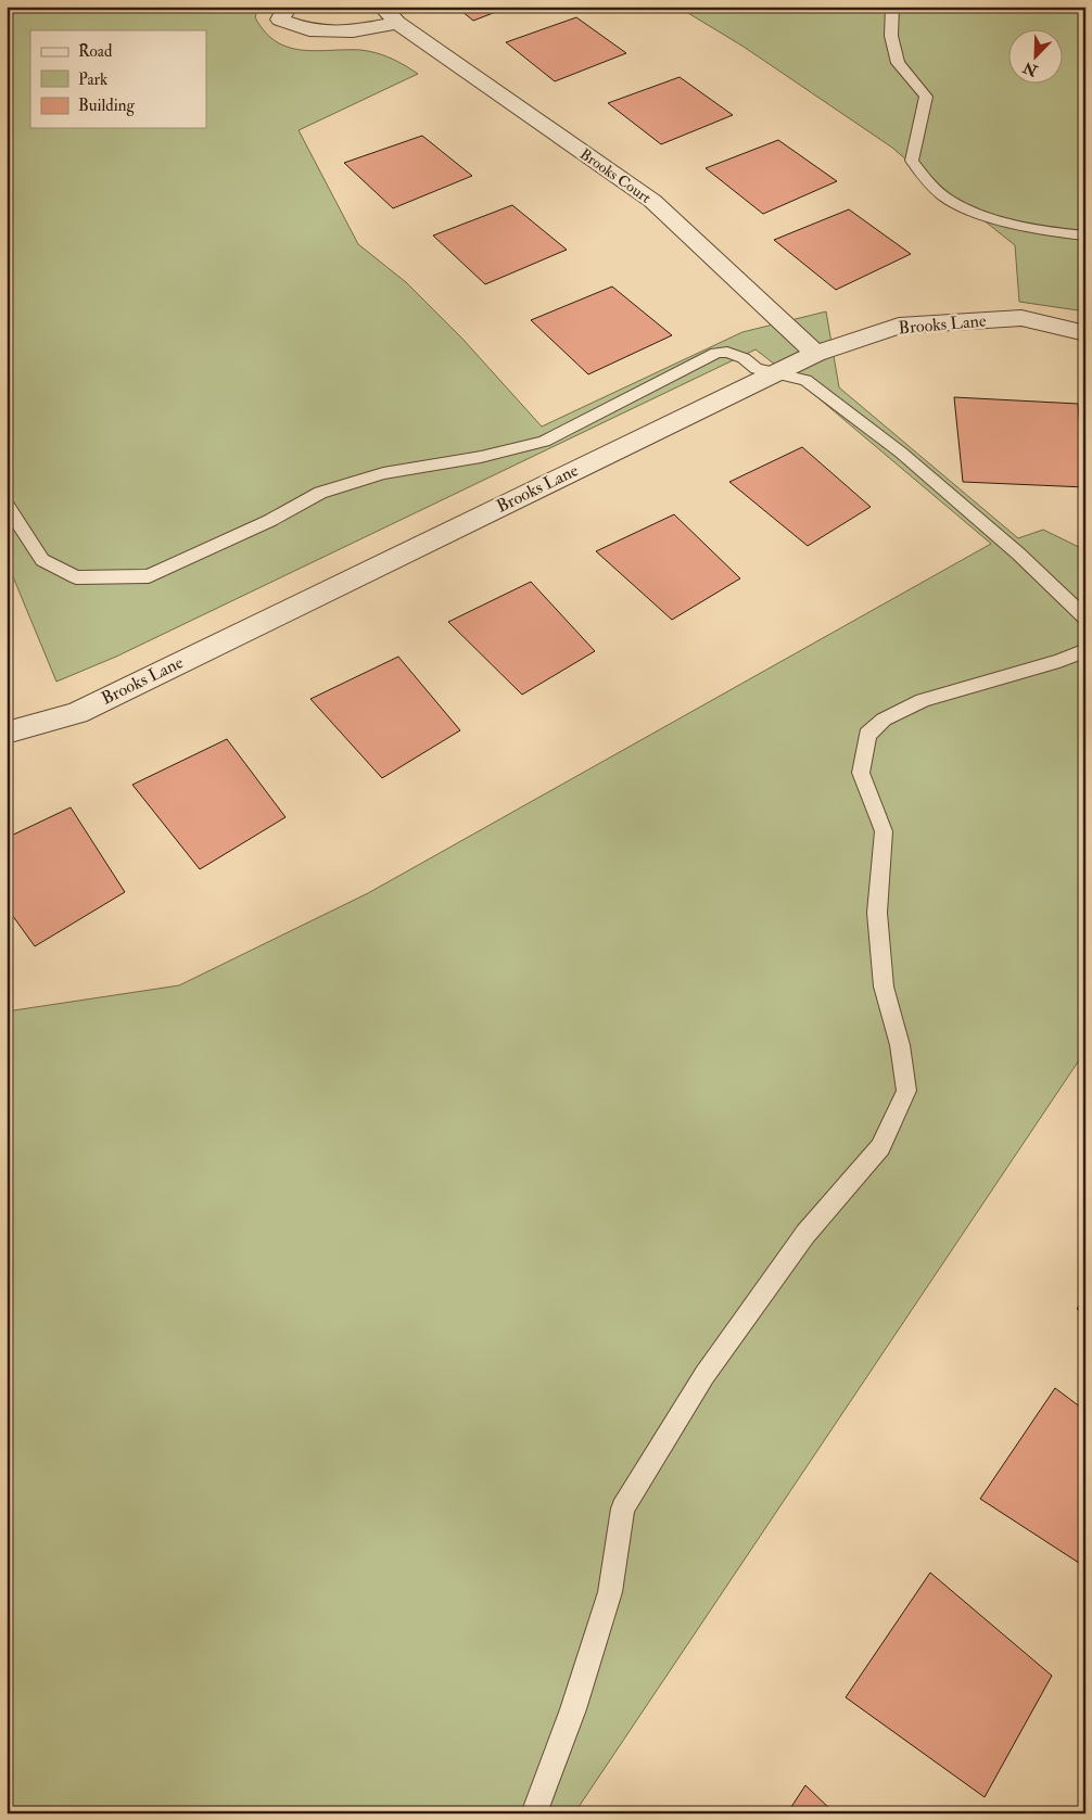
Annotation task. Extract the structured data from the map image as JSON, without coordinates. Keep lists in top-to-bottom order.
{
  "streets": {
    "street": ["Brooks Court", "Brooks Lane"]
  },
  "crossings": [
    ["Brooks Court", "Brooks Lane"]
  ],
  "legend": ["Road", "Park", "Building"],
  "north": "bottom left"
}
